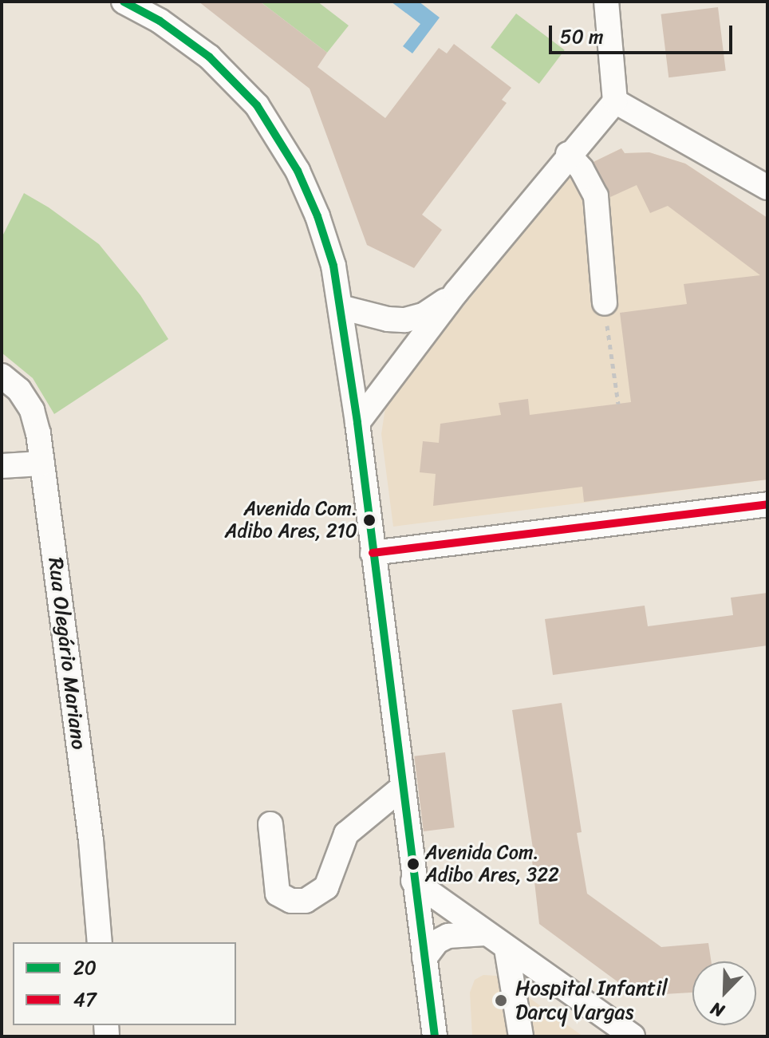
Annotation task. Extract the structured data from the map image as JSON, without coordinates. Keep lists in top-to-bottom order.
{
  "streets": {
    "street": ["Rua Olegário Mariano"]
  },
  "places": ["Avenida Com. Adibo Ares, 210", "Avenida Com. Adibo Ares, 322", "Hospital Infantil Darcy Vargas"],
  "lines": ["transit line 20", "transit line 47"],
  "legend": ["20", "47"],
  "scale_bar": "50 m",
  "north": "bottom left"
}
